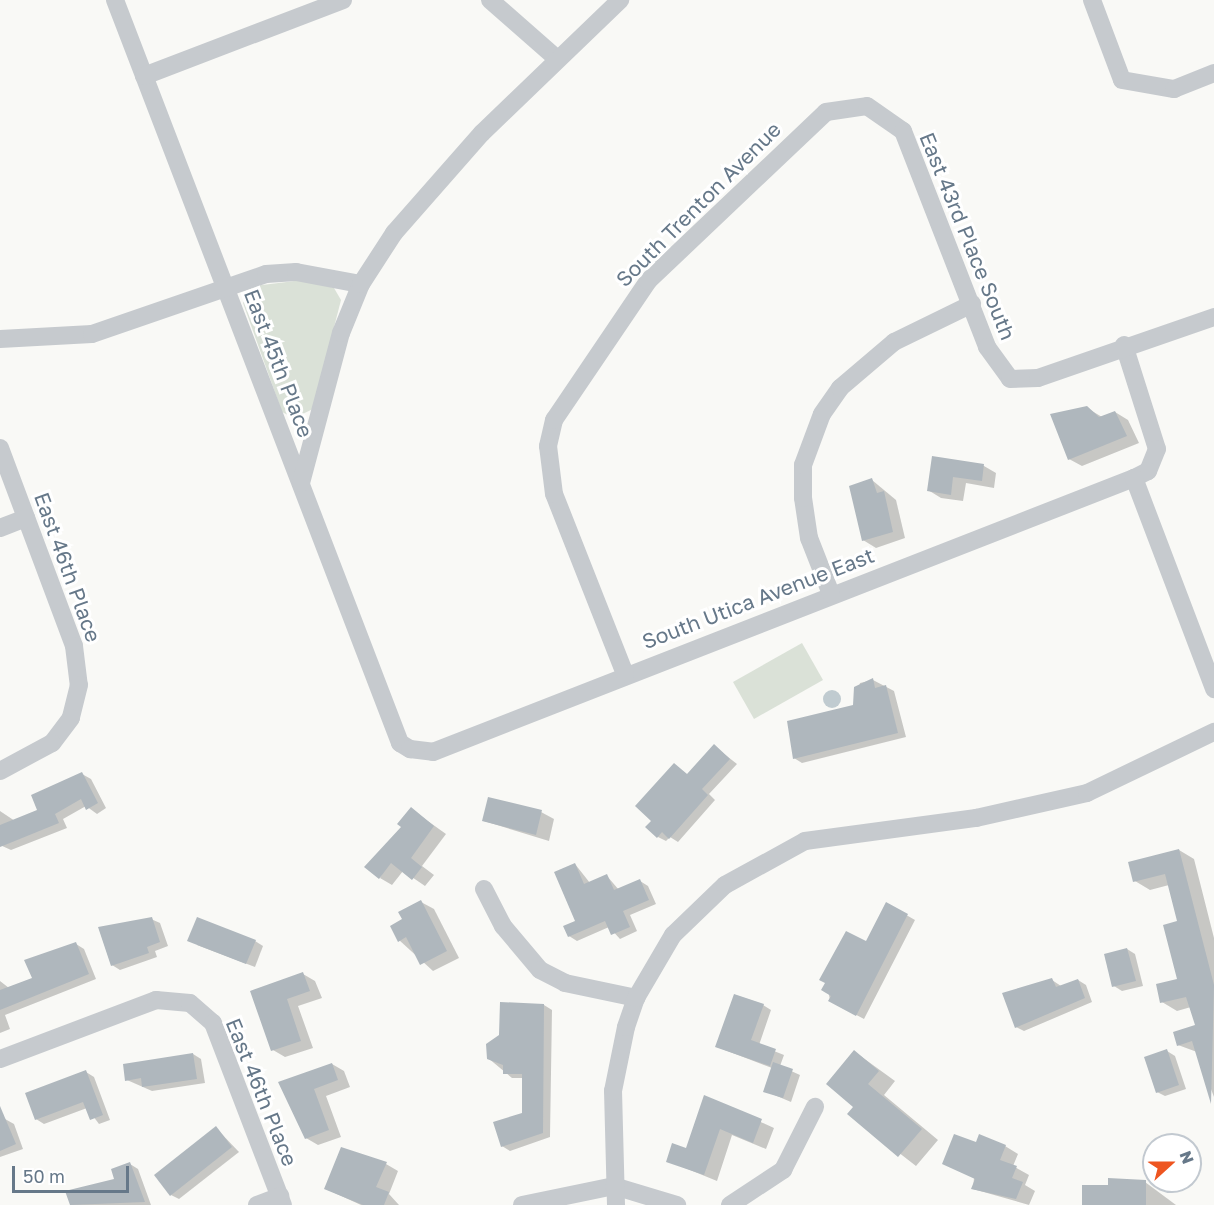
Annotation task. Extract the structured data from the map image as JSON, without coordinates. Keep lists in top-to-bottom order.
{
  "streets": {
    "street": [
      "South Trenton Avenue",
      "East 43rd Place South",
      "East 45th Place",
      "East 46th Place",
      "South Utica Avenue East"
    ]
  },
  "crossings": [
    ["South Trenton Avenue", "East 43rd Place South"],
    ["South Trenton Avenue", "South Utica Avenue East"],
    ["East 45th Place", "South Utica Avenue East"]
  ],
  "scale_bar": "50 m",
  "north": "right"
}
